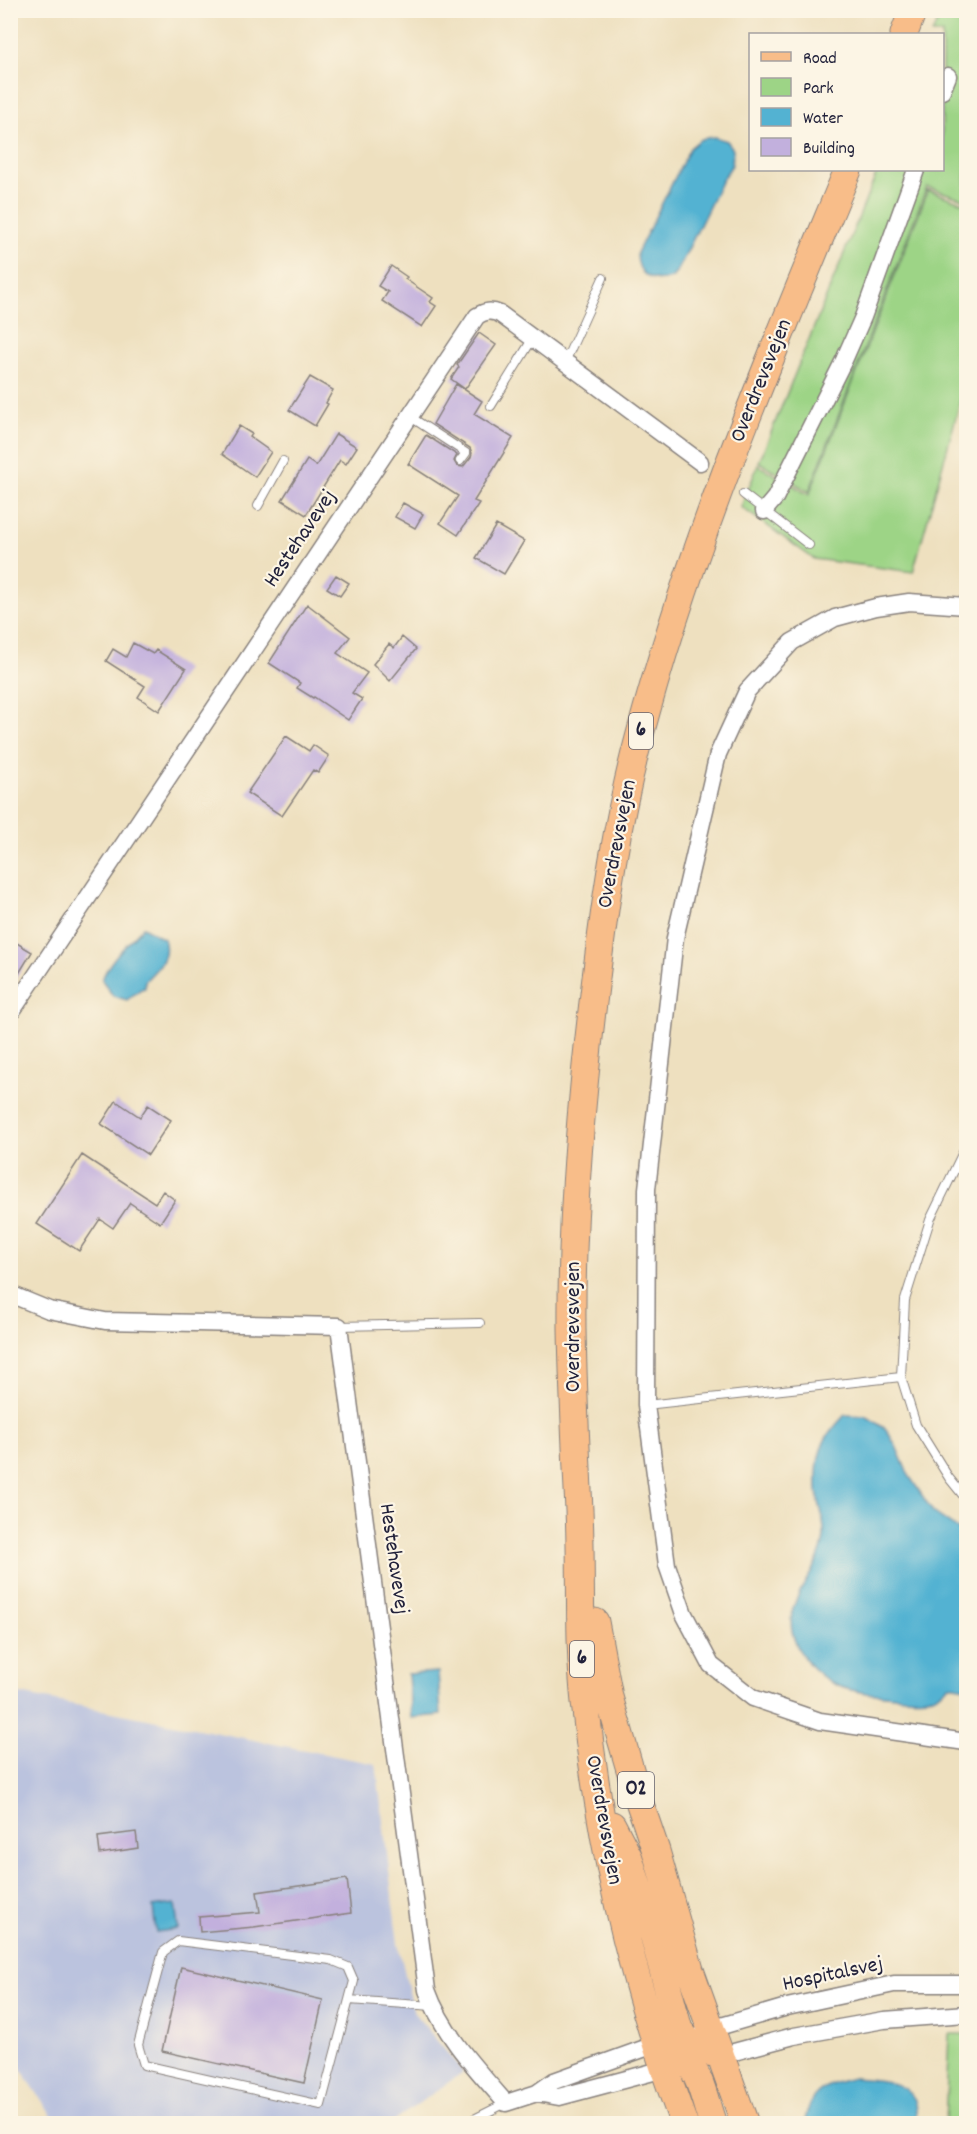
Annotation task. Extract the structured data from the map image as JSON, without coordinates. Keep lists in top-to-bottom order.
{
  "streets": {
    "main road": ["Overdrevsvejen", "6", "O2"],
    "street": ["Hestehavevej", "Hospitalsvej"]
  },
  "crossings": [
    ["Overdrevsvejen", "Hospitalsvej"]
  ],
  "legend": [
    "Road",
    "Park",
    "Water",
    "Building"
  ]
}
